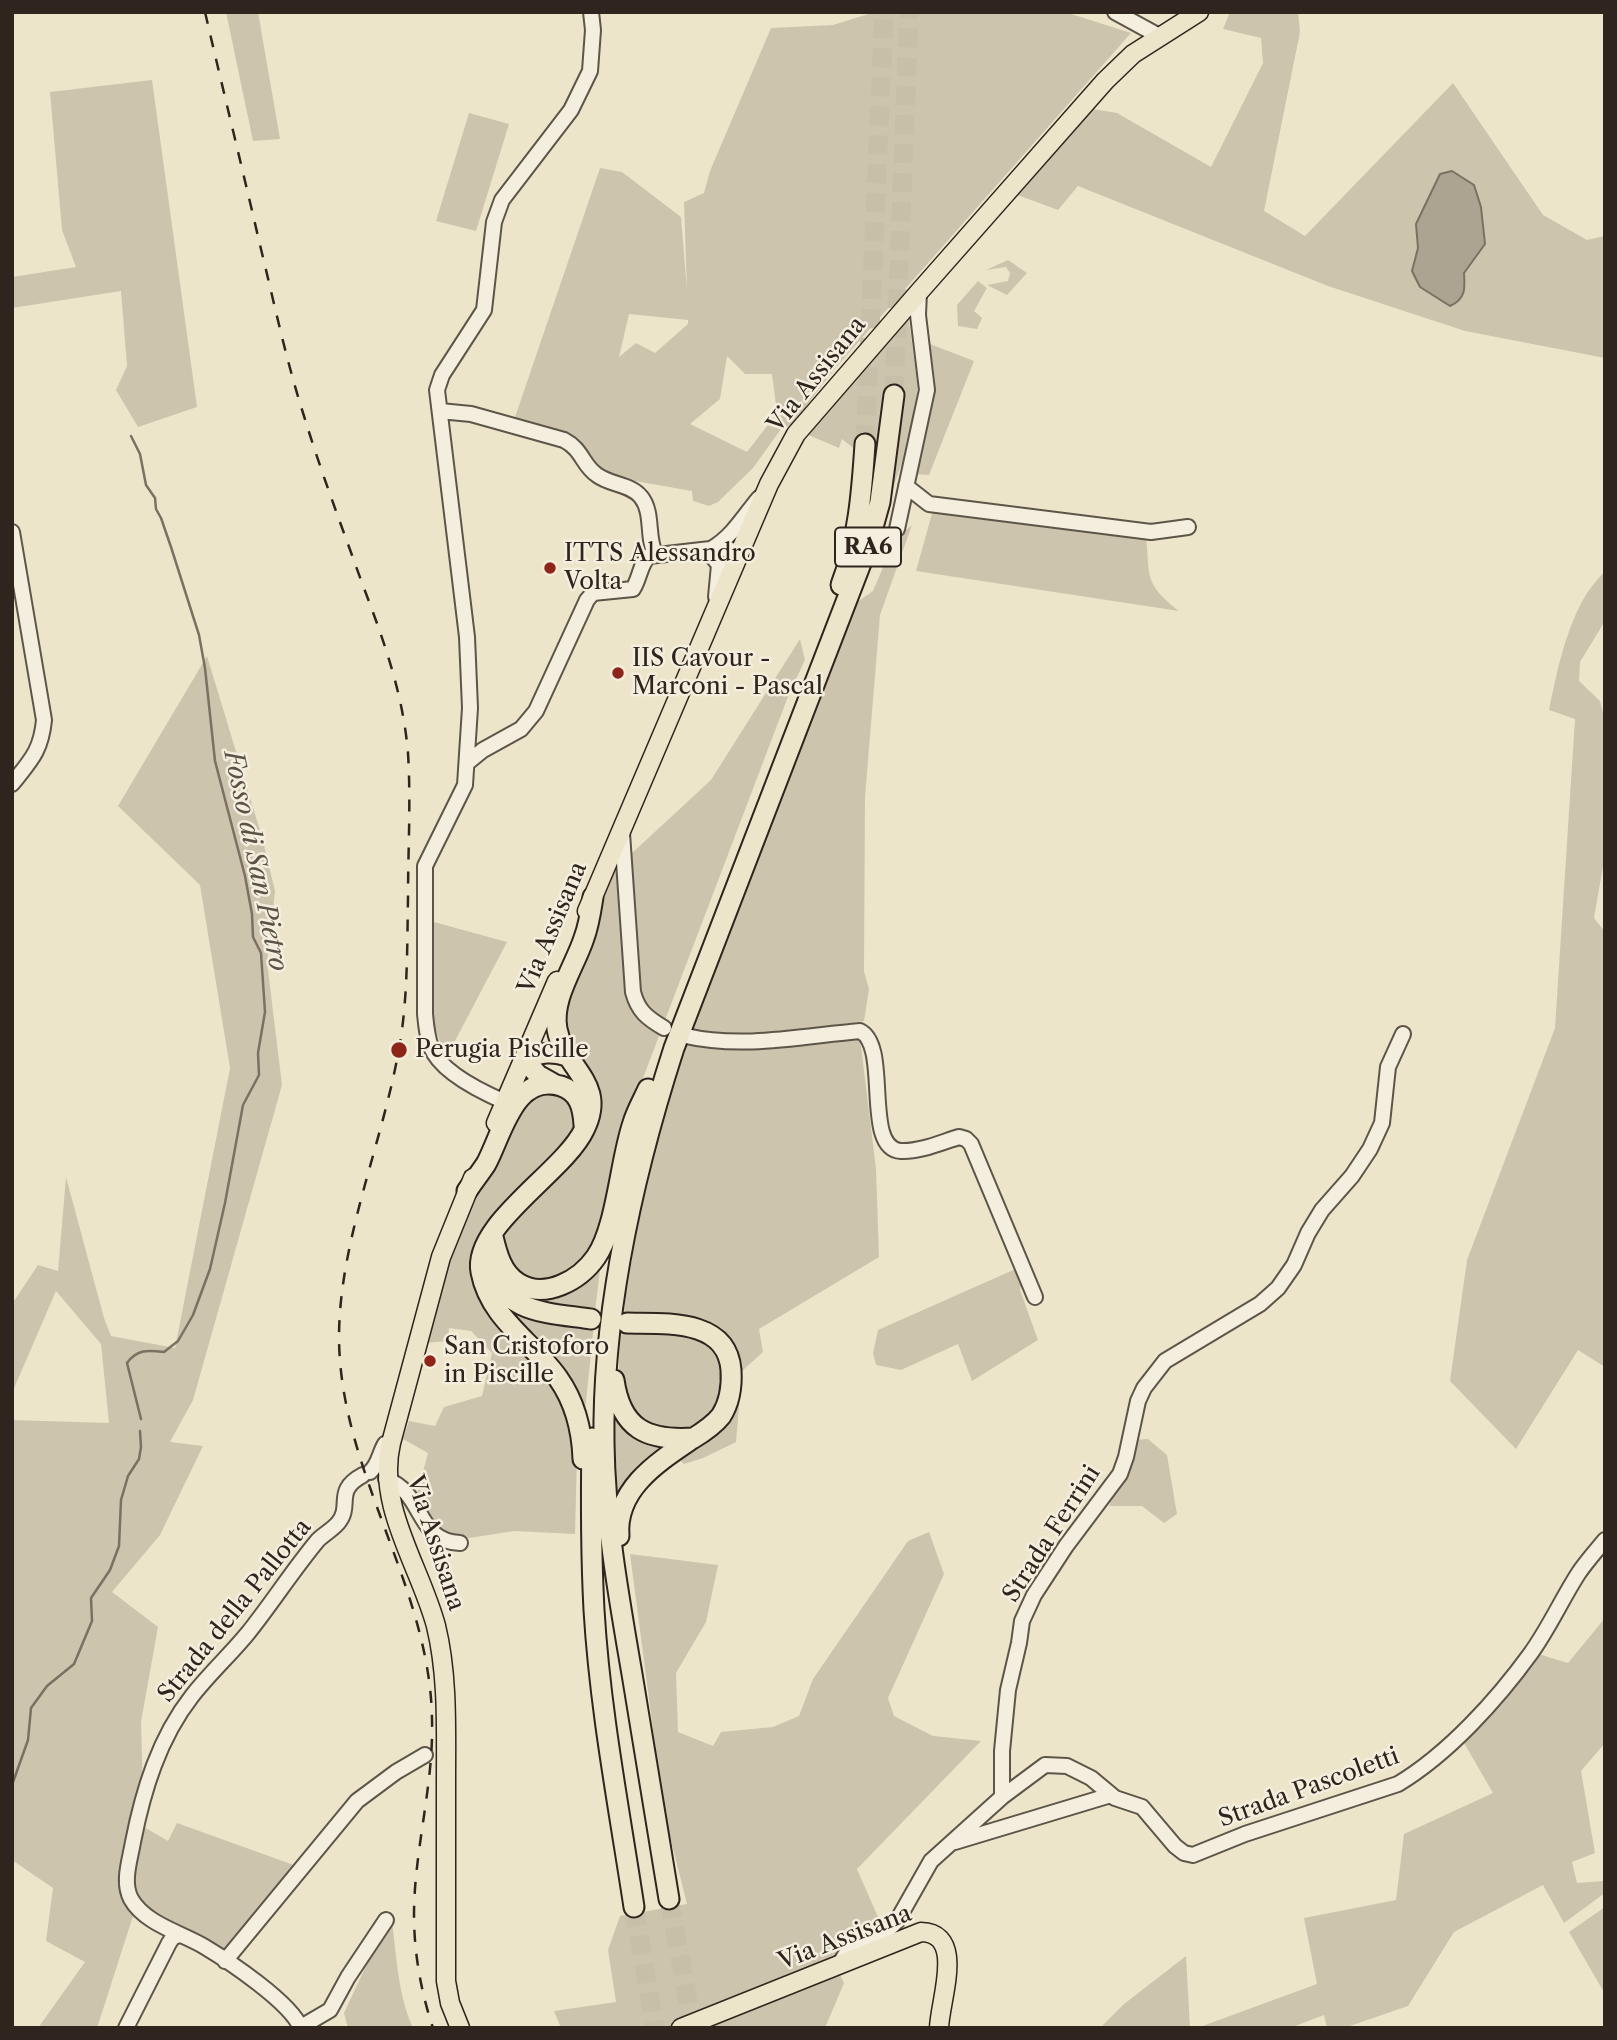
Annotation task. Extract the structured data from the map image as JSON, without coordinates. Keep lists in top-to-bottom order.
{
  "streets": {
    "highway": ["RA6"],
    "main road": ["Via Assisana"],
    "street": ["Strada Ferrini", "Strada della Pallotta", "Strada Pascoletti"]
  },
  "crossings": [
    ["Via Assisana", "Strada della Pallotta"],
    ["Strada Ferrini", "Strada Pascoletti"]
  ],
  "water": ["Fosso di San Pietro"],
  "places": [
    "ITTS Alessandro Volta",
    "IIS Cavour - Marconi - Pascal",
    "Perugia Piscille",
    "San Cristoforo in Piscille"
  ]
}
